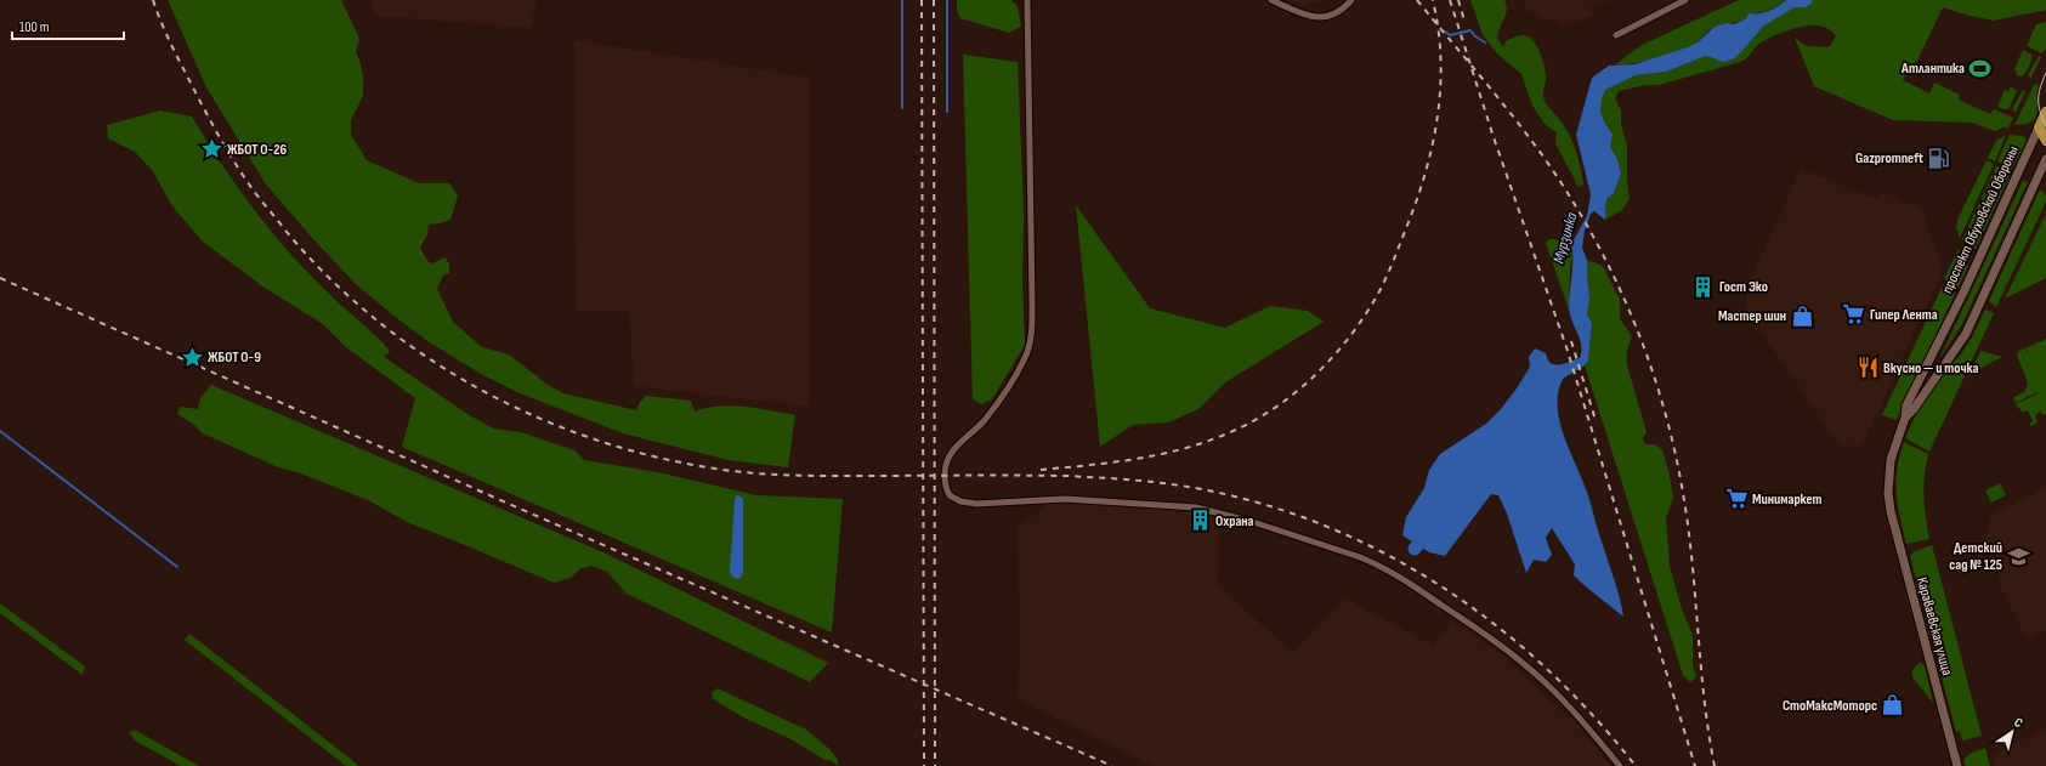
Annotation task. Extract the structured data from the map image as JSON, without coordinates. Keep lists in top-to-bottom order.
{
  "streets": {
    "main road": ["проспект Обуховской Обороны"],
    "street": ["Караваевская улица"]
  },
  "crossings": [
    ["проспект Обуховской Обороны", "Караваевская улица"]
  ],
  "water": ["Мурзинка"],
  "places": {
    "sports": ["Атлантика"],
    "place": ["ЖБОТ О-26", "ЖБОТ О-9"],
    "fuel station": ["Gazpromneft"],
    "building": ["Гост Эко", "Охрана"],
    "supermarket": ["Гипер Лента", "Минимаркет"],
    "shop": ["Мастер шин", "СтоМаксМоторс"],
    "restaurant": ["Вкусно — и точка"],
    "school or university": ["Детский сад № 125"]
  },
  "scale_bar": "100 m",
  "north": "top right"
}
